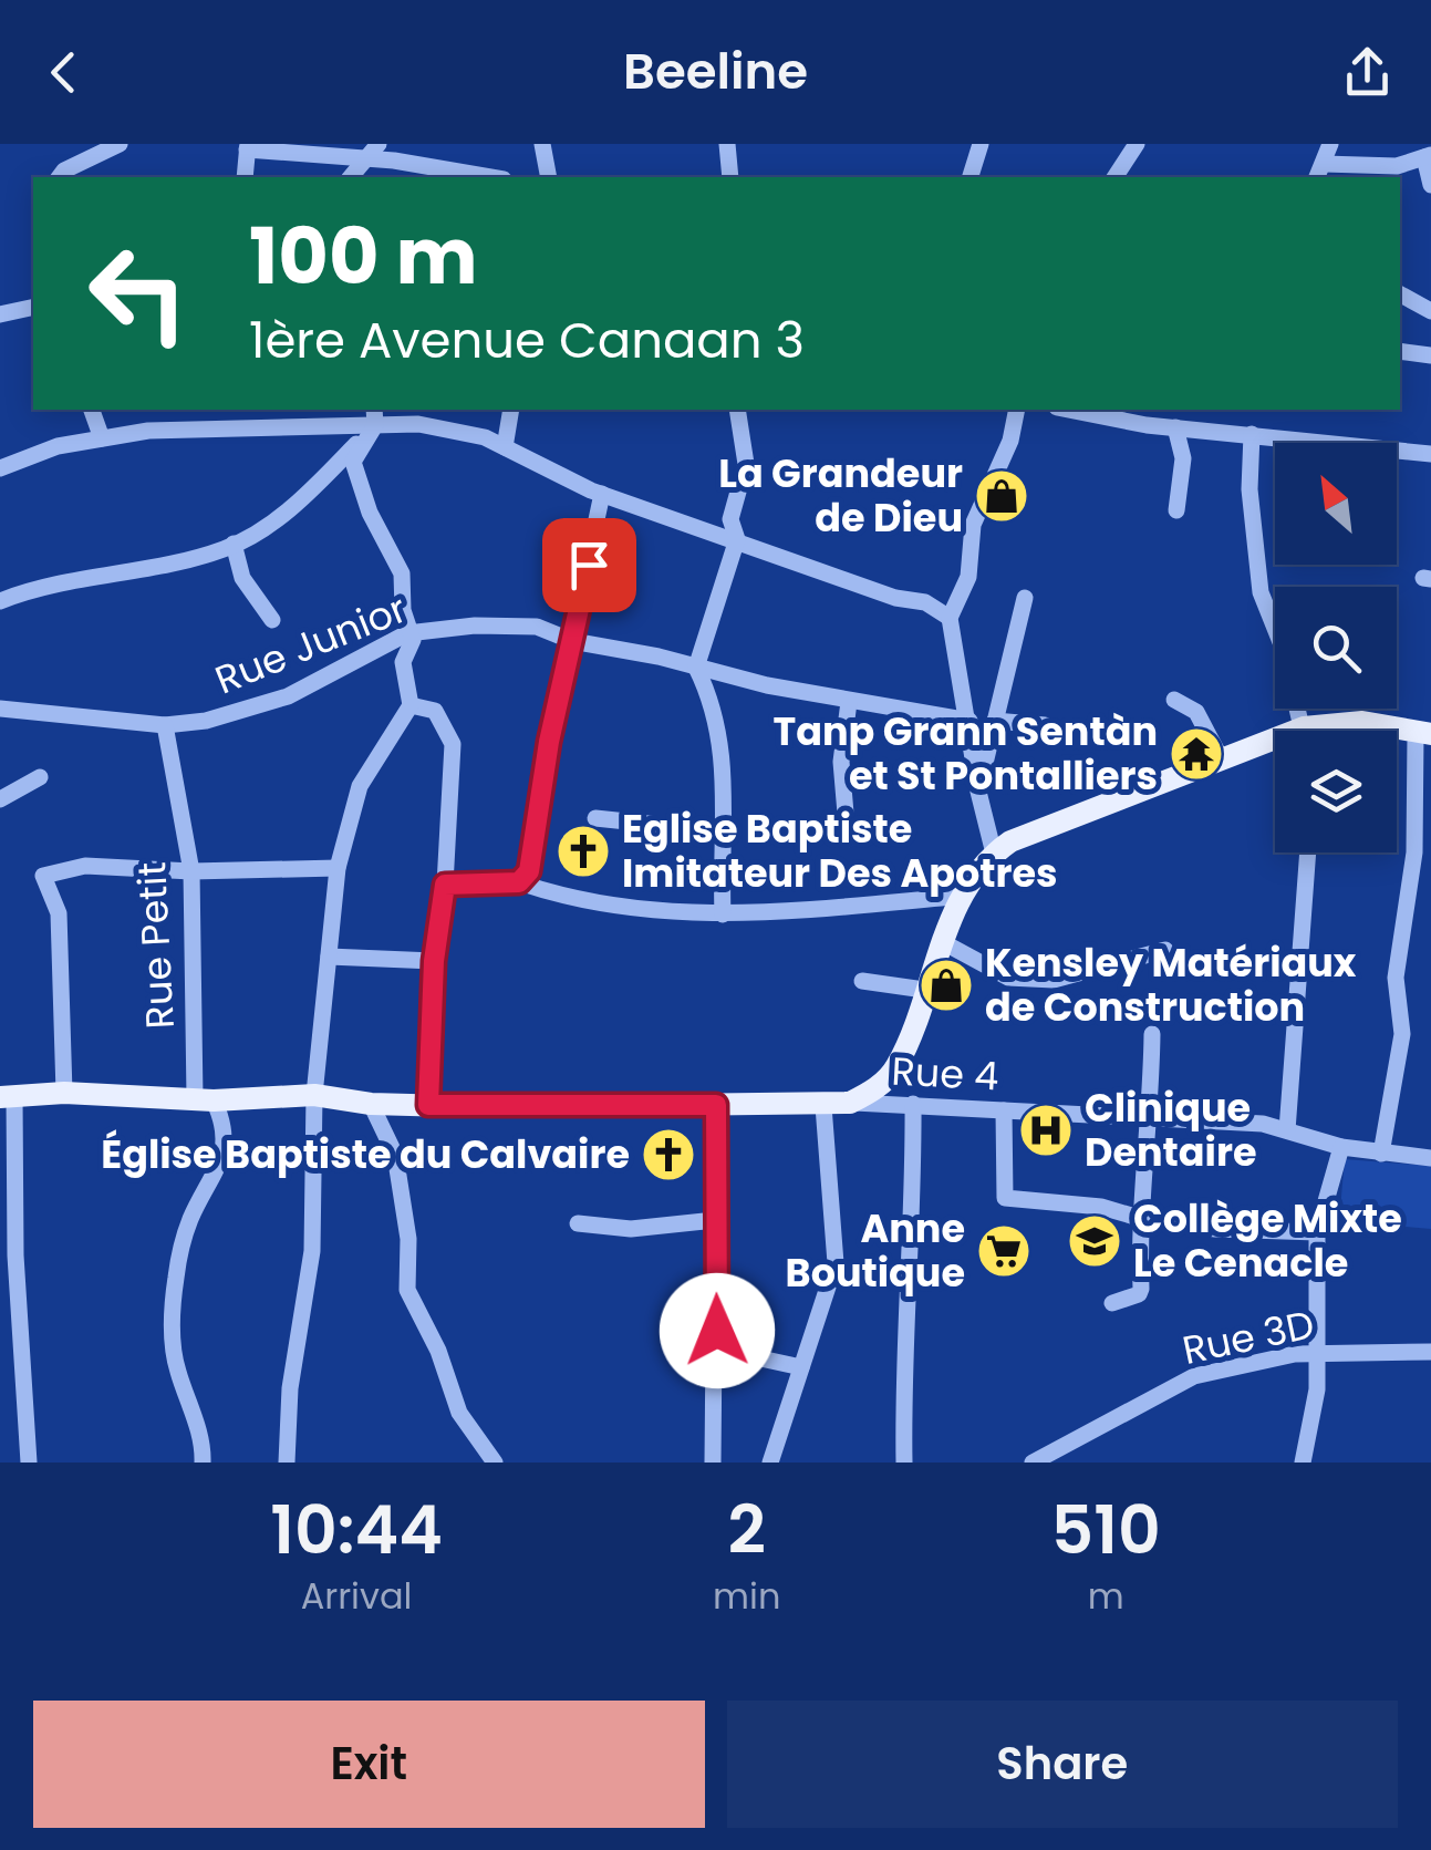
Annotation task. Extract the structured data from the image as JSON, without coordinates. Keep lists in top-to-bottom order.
{
  "streets": {
    "street": [
      "Rue Junior",
      "Rue Petit",
      "Rue 4",
      "Rue 3D"
    ]
  },
  "crossings": [
    ["Rue Junior", "Rue Petit"]
  ],
  "places": {
    "shop": ["La Grandeur de Dieu", "Kensley Matériaux de Construction"],
    "temple": ["Tanp Grann Sentàn et St Pontalliers"],
    "church": ["Eglise Baptiste Imitateur Des Apotres", "Église Baptiste du Calvaire"],
    "hospital": ["Clinique Dentaire"],
    "school or university": ["Collège Mixte Le Cenacle"],
    "supermarket": ["Anne Boutique"]
  },
  "north": "top left",
  "page": {
    "header": "Beeline",
    "turn": ["100 m", "1ère Avenue Canaan 3"],
    "eta": [
      "10:44",
      "Arrival",
      "2",
      "min",
      "510",
      "m"
    ],
    "buttons": ["Exit", "Share"]
  }
}
